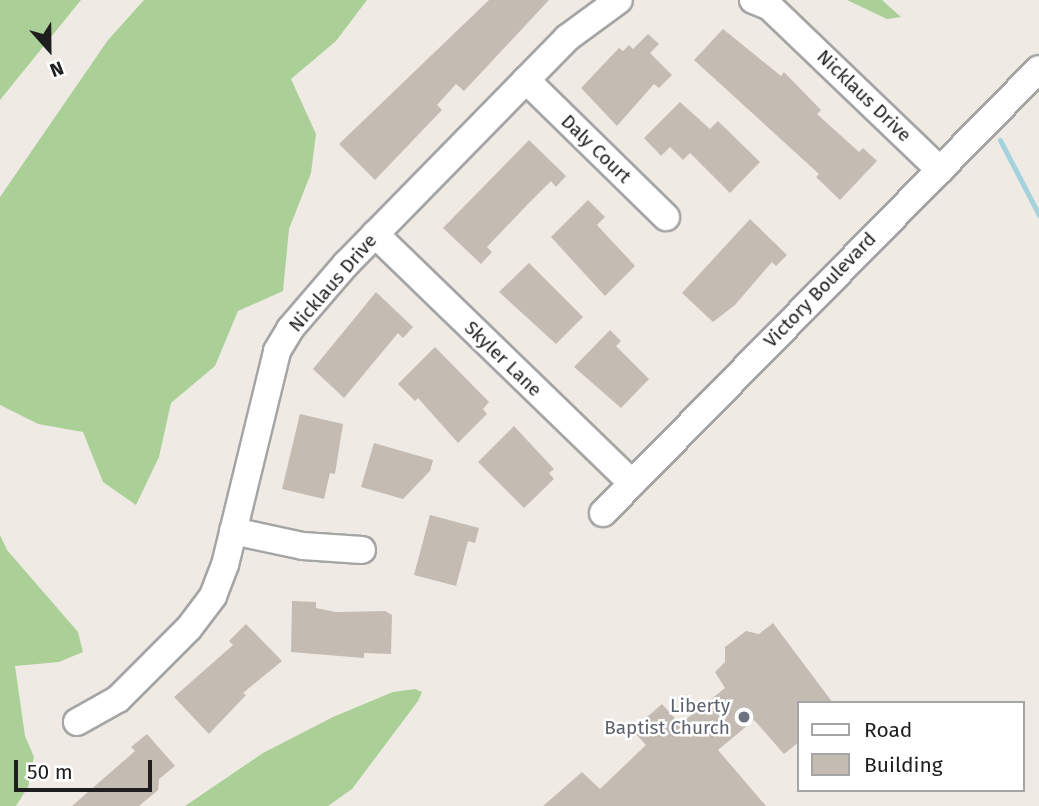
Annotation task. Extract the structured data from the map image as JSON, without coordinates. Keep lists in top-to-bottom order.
{
  "streets": {
    "street": [
      "Nicklaus Drive",
      "Daly Court",
      "Victory Boulevard",
      "Skyler Lane"
    ]
  },
  "crossings": [
    ["Nicklaus Drive", "Daly Court"],
    ["Nicklaus Drive", "Victory Boulevard"],
    ["Nicklaus Drive", "Skyler Lane"],
    ["Victory Boulevard", "Skyler Lane"]
  ],
  "places": ["Liberty Baptist Church"],
  "legend": ["Road", "Building"],
  "scale_bar": "50 m",
  "north": "bottom"
}
